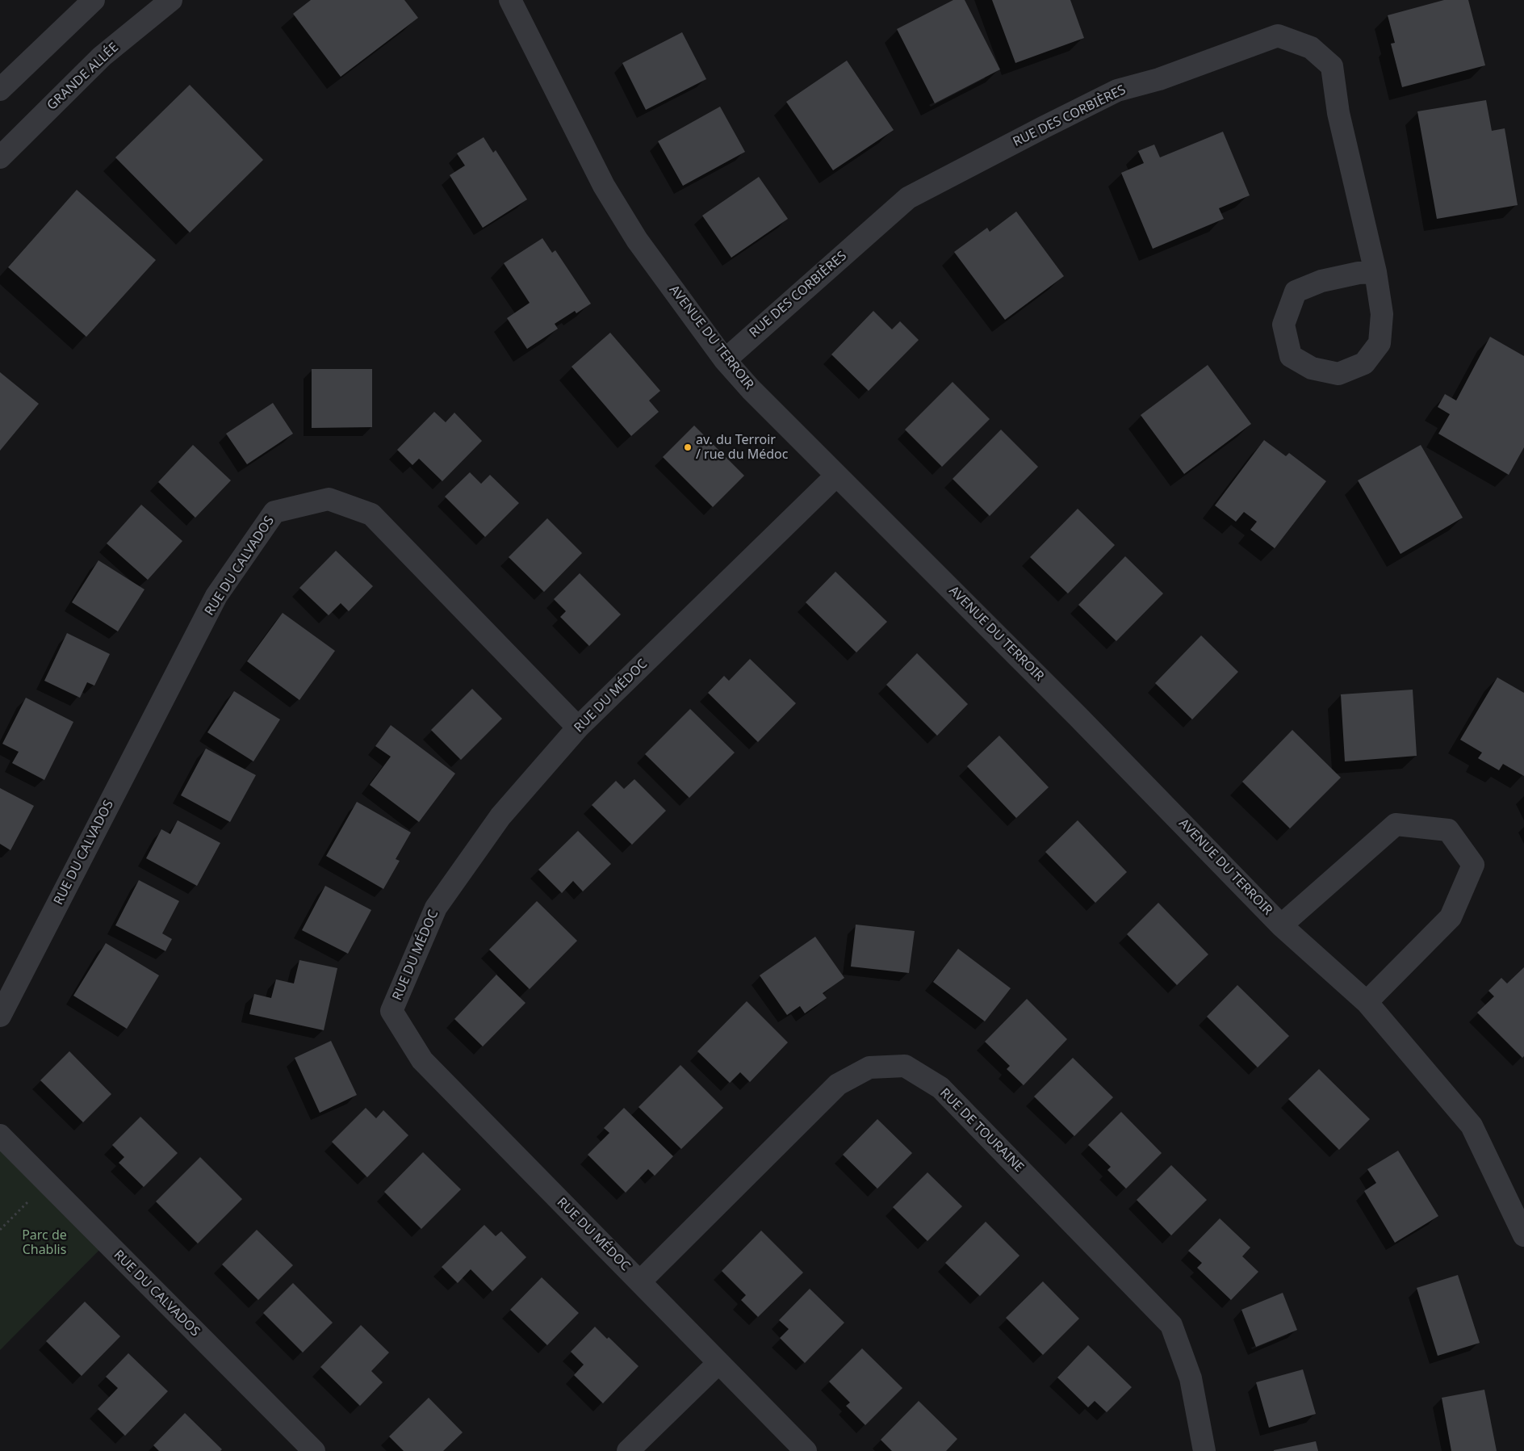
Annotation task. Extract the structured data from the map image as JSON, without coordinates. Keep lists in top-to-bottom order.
{
  "streets": {
    "street": [
      "GRANDE ALLÉE",
      "RUE DES CORBIÈRES",
      "AVENUE DU TERROIR",
      "RUE DU CALVADOS",
      "RUE DU MÉDOC",
      "RUE DE TOURAINE"
    ]
  },
  "crossings": [
    ["RUE DES CORBIÈRES", "AVENUE DU TERROIR"],
    ["AVENUE DU TERROIR", "RUE DU MÉDOC"],
    ["RUE DU CALVADOS", "RUE DU MÉDOC"],
    ["RUE DU MÉDOC", "RUE DE TOURAINE"]
  ],
  "parks": ["Parc de Chablis"],
  "places": ["av. du Terroir / rue du Médoc"]
}
